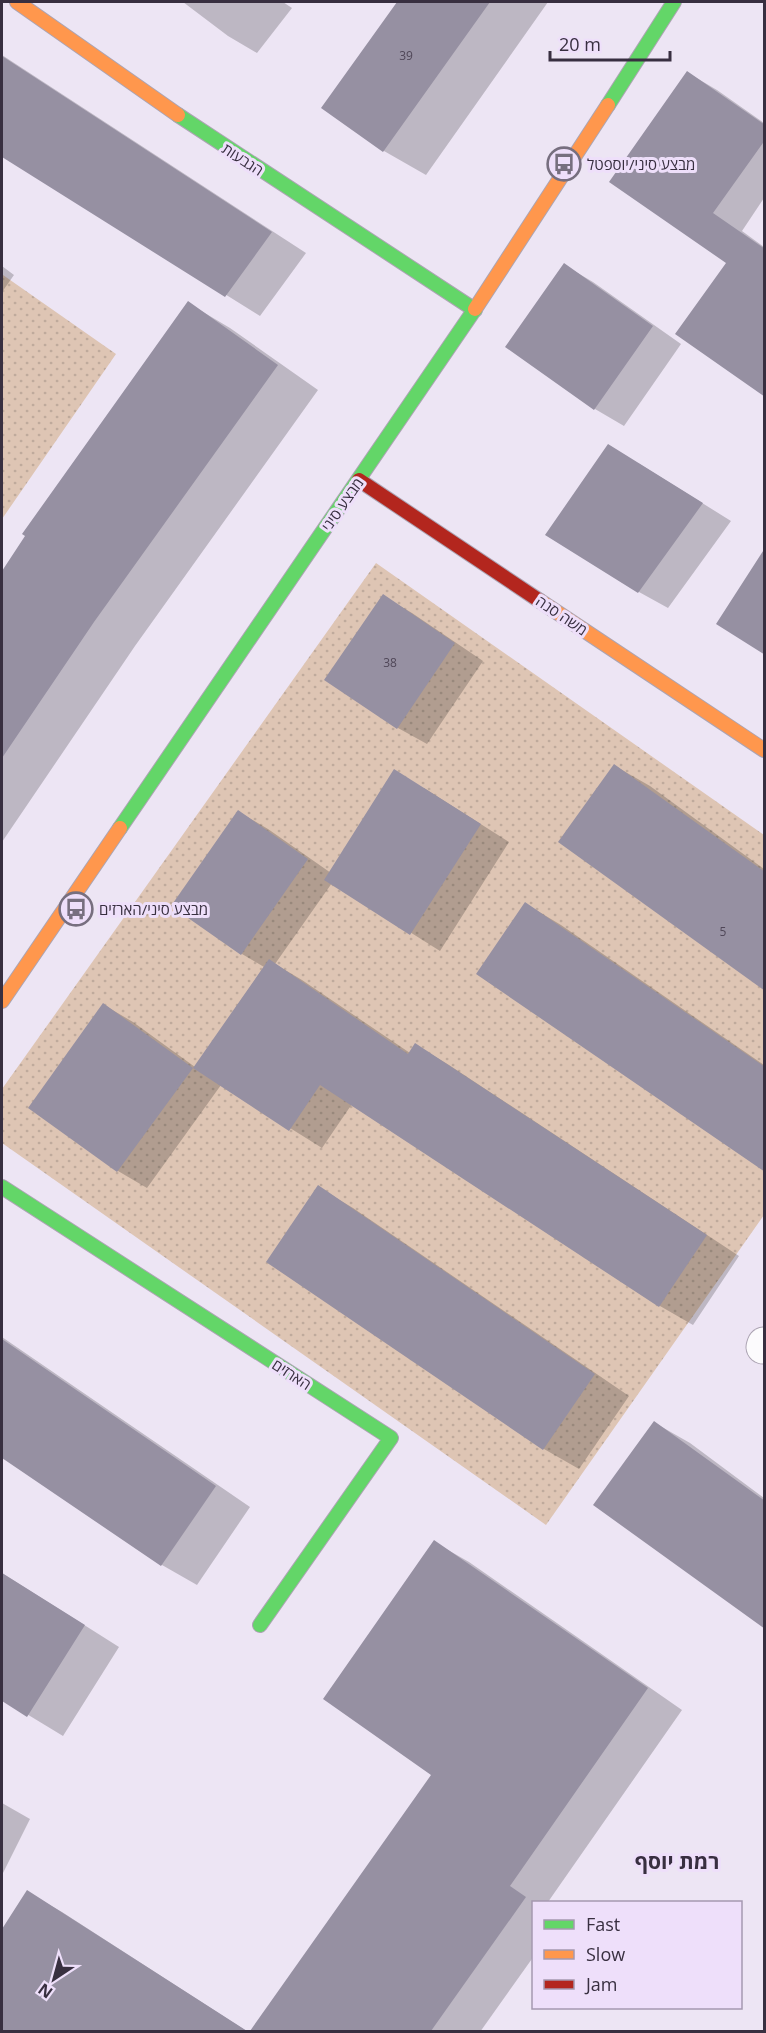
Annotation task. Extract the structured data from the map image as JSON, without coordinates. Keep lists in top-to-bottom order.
{
  "streets": {
    "street": [
      "הגבעות",
      "מבצע סיני",
      "משה סנה",
      "הארזים"
    ]
  },
  "crossings": [
    ["הגבעות", "מבצע סיני"],
    ["מבצע סיני", "משה סנה"]
  ],
  "districts": ["רמת יוסף"],
  "places": {
    "bus stop": ["מבצע סיני/יוספטל", "מבצע סיני/הארזים"]
  },
  "house_numbers": ["39", "38", "5"],
  "legend": ["Fast", "Slow", "Jam"],
  "scale_bar": "20 m",
  "north": "bottom left"
}
